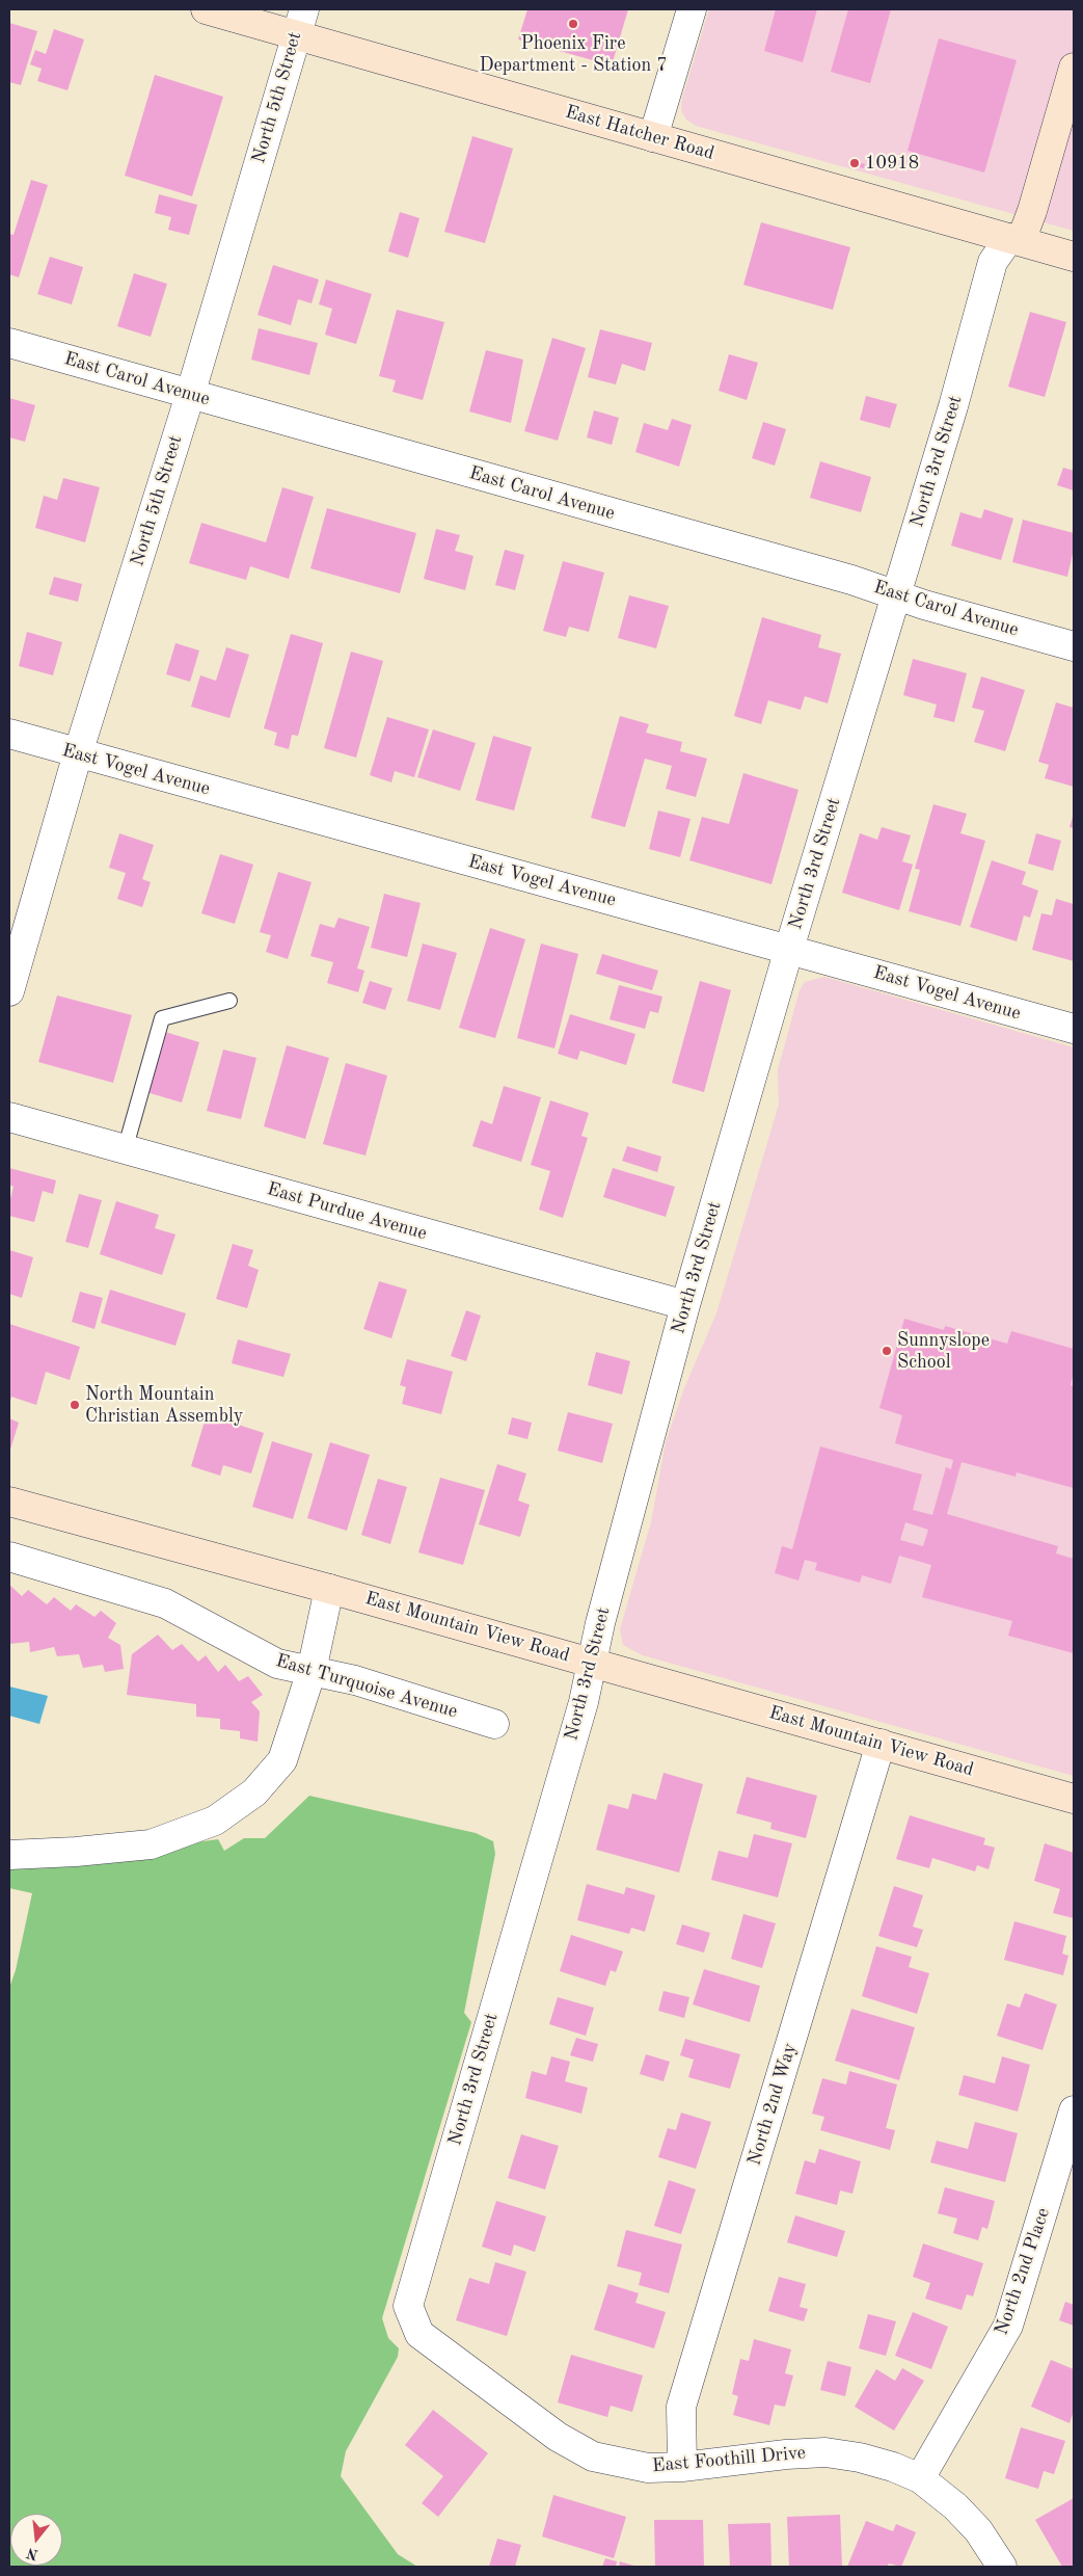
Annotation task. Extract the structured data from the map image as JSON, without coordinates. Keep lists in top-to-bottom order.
{
  "streets": {
    "street": [
      "North 5th Street",
      "East Hatcher Road",
      "East Carol Avenue",
      "North 3rd Street",
      "East Vogel Avenue",
      "East Purdue Avenue",
      "East Mountain View Road",
      "East Turquoise Avenue",
      "North 2nd Way",
      "North 2nd Place",
      "East Foothill Drive"
    ]
  },
  "crossings": [
    ["North 5th Street", "East Hatcher Road"],
    ["North 5th Street", "East Carol Avenue"],
    ["North 5th Street", "East Vogel Avenue"],
    ["East Hatcher Road", "North 3rd Street"],
    ["East Carol Avenue", "North 3rd Street"],
    ["North 3rd Street", "East Vogel Avenue"],
    ["North 3rd Street", "East Purdue Avenue"],
    ["North 3rd Street", "East Mountain View Road"],
    ["North 3rd Street", "East Foothill Drive"],
    ["East Mountain View Road", "North 2nd Way"],
    ["North 2nd Way", "East Foothill Drive"],
    ["North 2nd Place", "East Foothill Drive"]
  ],
  "places": [
    "Phoenix Fire Department - Station 7",
    "10918",
    "Sunnyslope School",
    "North Mountain Christian Assembly"
  ],
  "north": "bottom"
}
